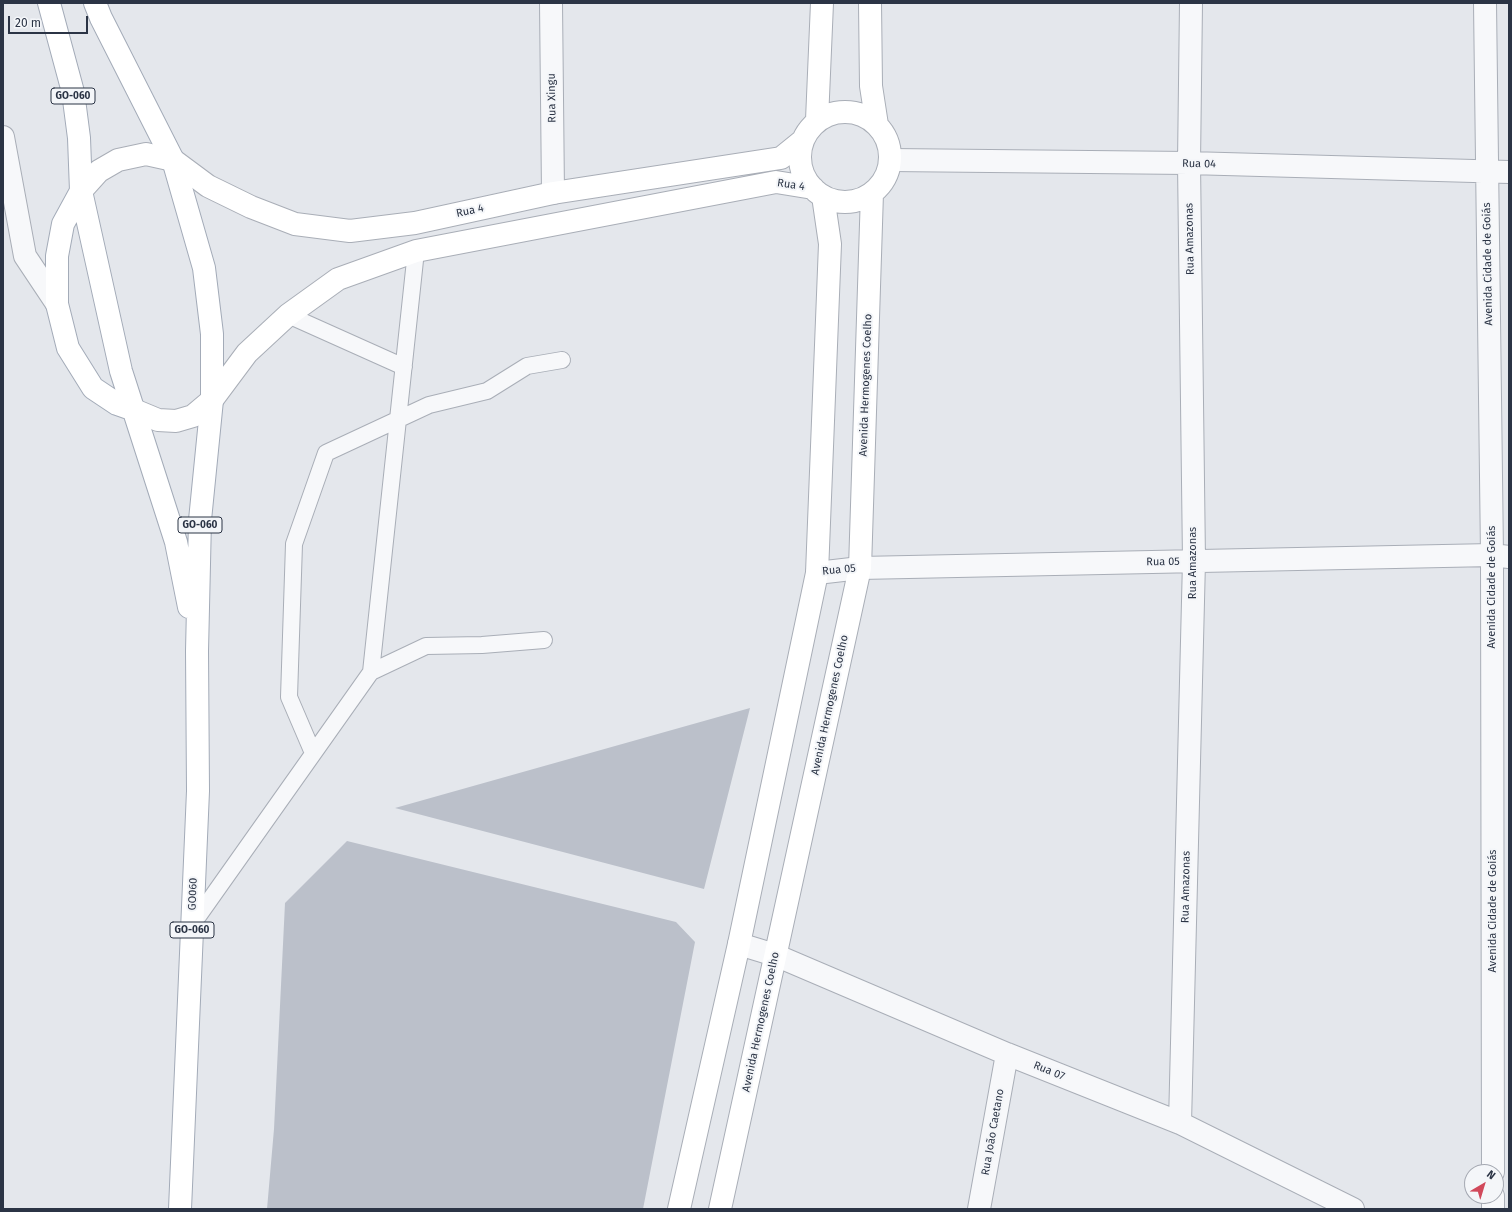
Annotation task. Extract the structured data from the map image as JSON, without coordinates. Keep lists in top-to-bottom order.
{
  "streets": {
    "main road": [
      "GO-060",
      "Rua 4",
      "Avenida Hermogenes Coelho",
      "GO060"
    ],
    "street": [
      "Rua Xingu",
      "Rua 04",
      "Rua Amazonas",
      "Avenida Cidade de Goiás",
      "Rua 05",
      "Rua 07",
      "Rua João Caetano"
    ]
  },
  "crossings": [
    ["GO-060", "Rua 4"],
    ["GO-060", "GO060"],
    ["Rua Xingu", "Rua 4"],
    ["Rua 04", "Rua 4"],
    ["Rua 04", "Rua Amazonas"],
    ["Rua 04", "Avenida Cidade de Goiás"],
    ["Rua 04", "Avenida Hermogenes Coelho"],
    ["Rua 4", "Avenida Hermogenes Coelho"],
    ["Rua Amazonas", "Rua 05"],
    ["Rua Amazonas", "Rua 07"],
    ["Avenida Cidade de Goiás", "Rua 05"],
    ["Avenida Hermogenes Coelho", "Rua 05"],
    ["Avenida Hermogenes Coelho", "Rua 07"],
    ["Rua 07", "Rua João Caetano"]
  ],
  "scale_bar": "20 m",
  "north": "top right"
}
